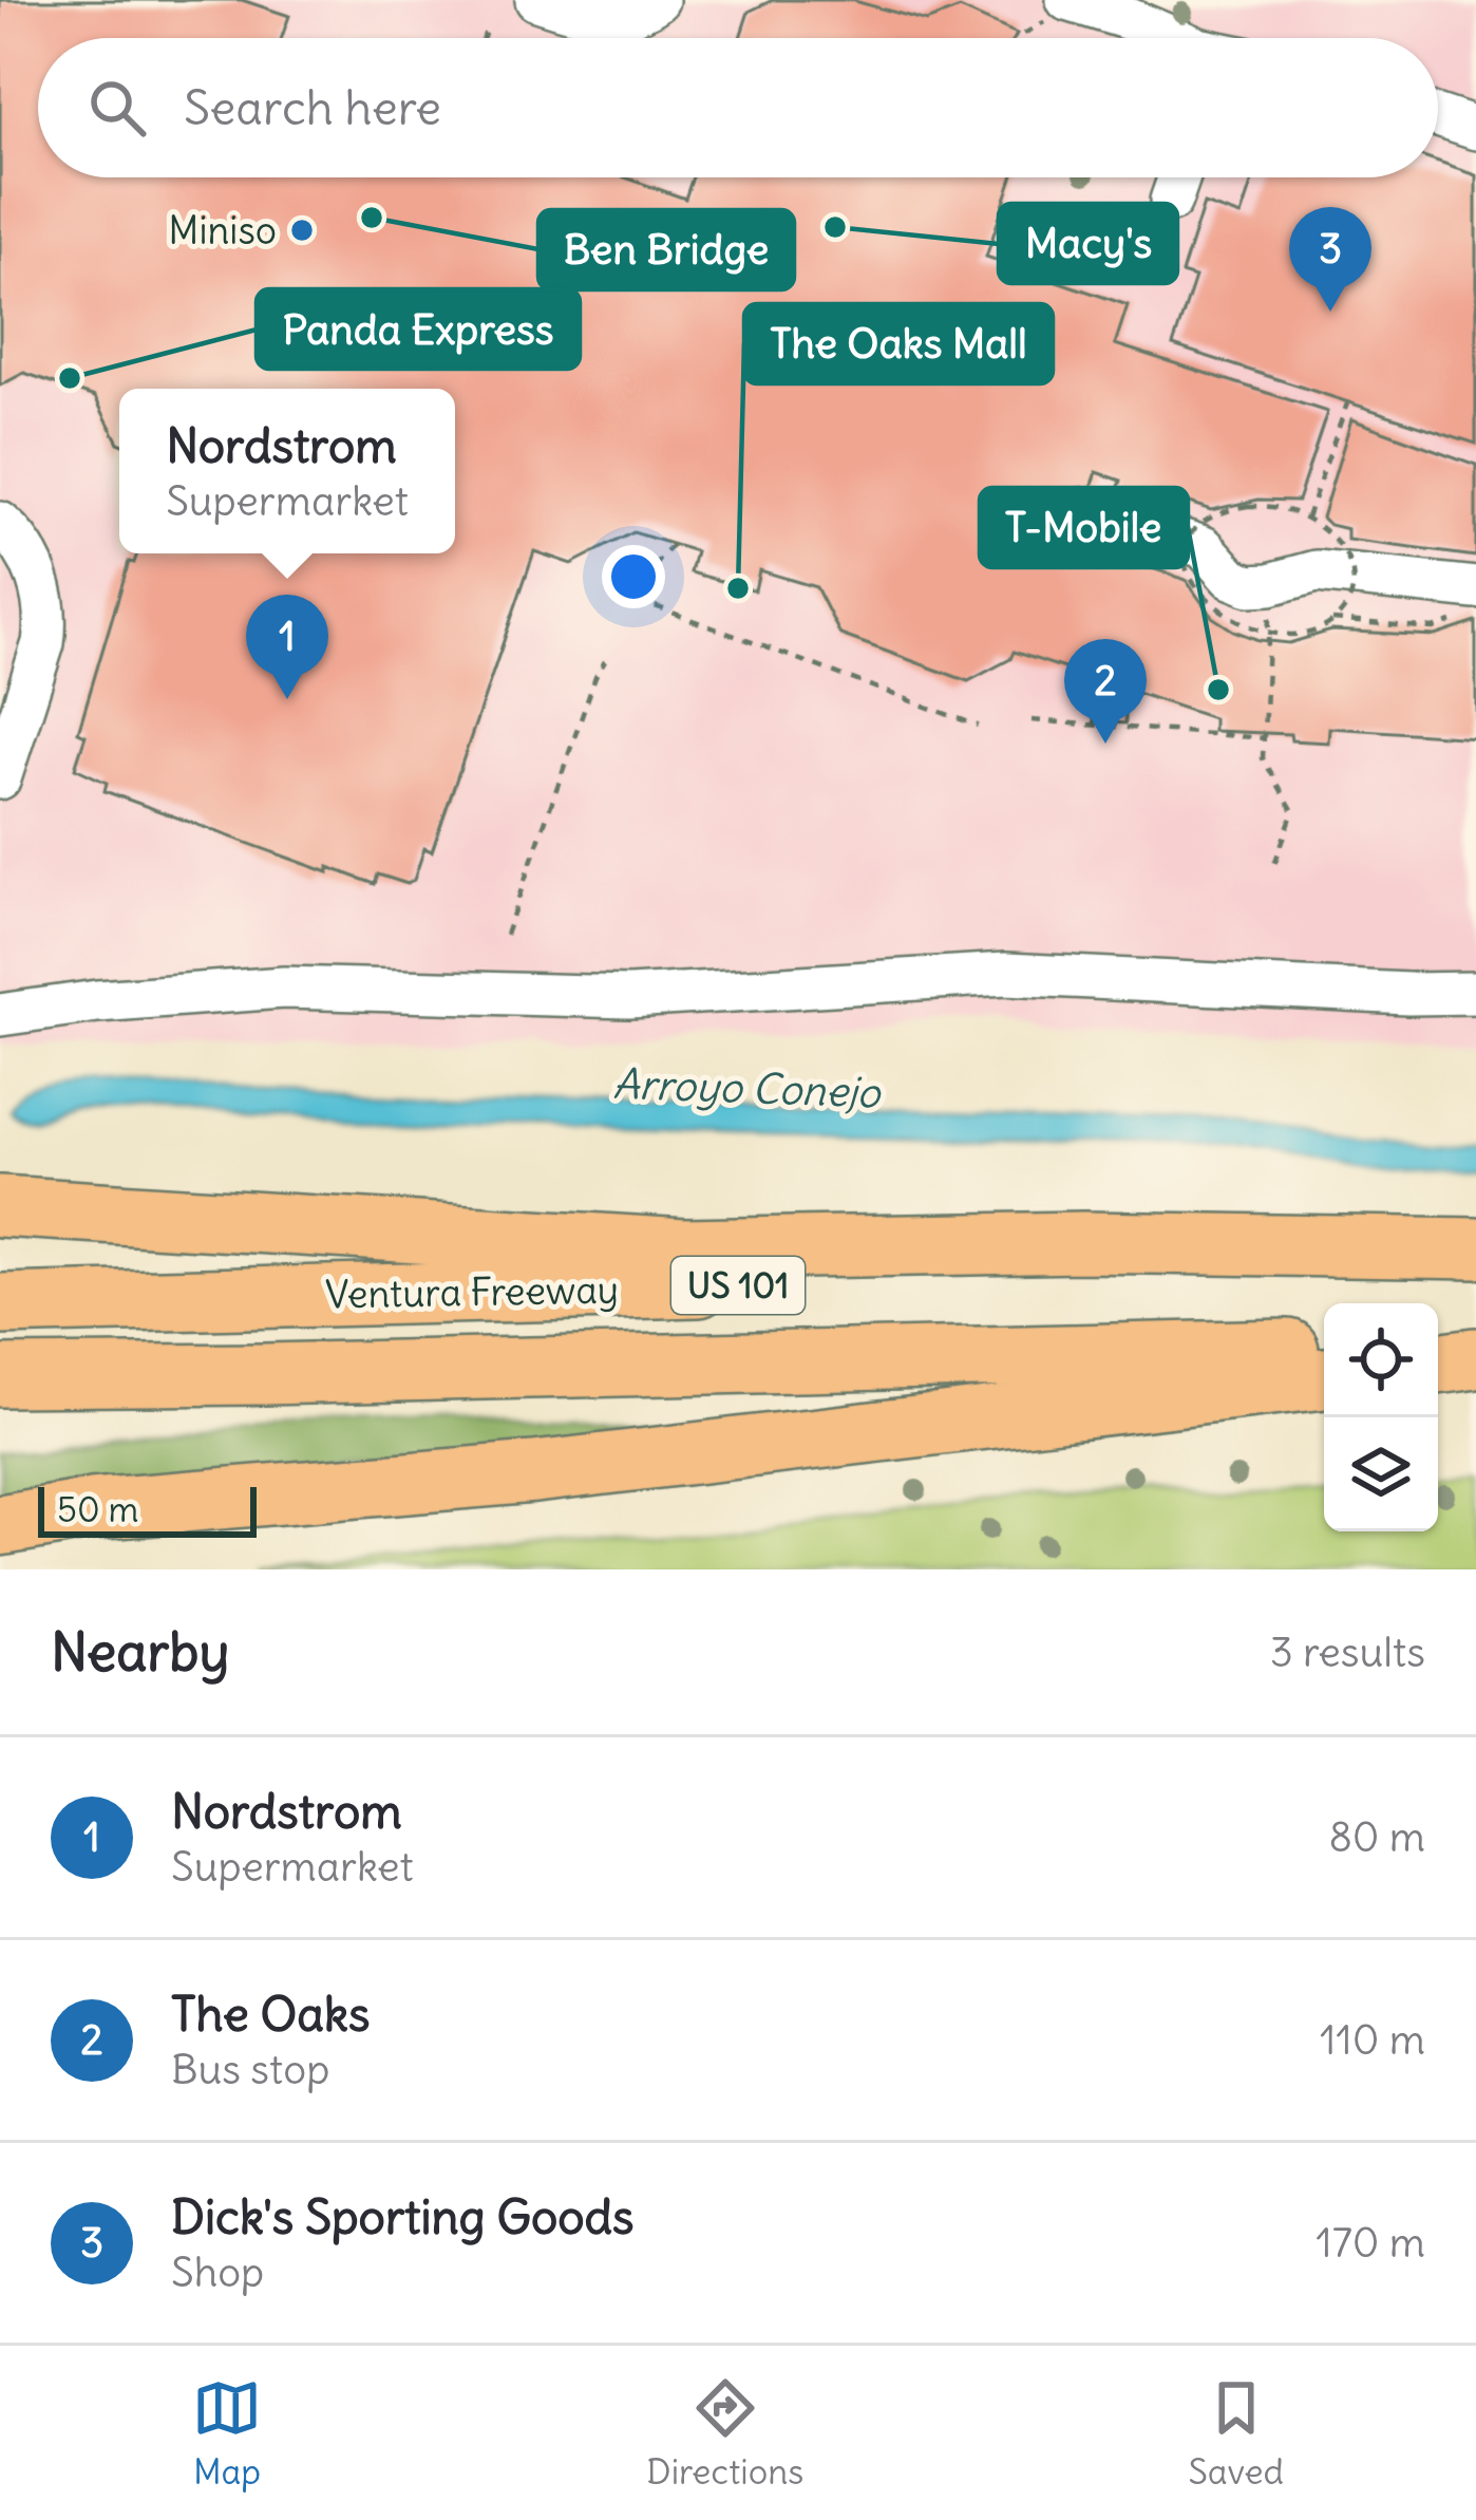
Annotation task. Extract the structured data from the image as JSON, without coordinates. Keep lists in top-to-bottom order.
{
  "streets": {
    "highway": ["US 101", "Ventura Freeway"]
  },
  "water": ["Arroyo Conejo"],
  "places": [
    "Ben Bridge",
    "Macy's",
    "Miniso",
    "Panda Express",
    "The Oaks Mall",
    "T-Mobile"
  ],
  "scale_bar": "50 m",
  "page": {
    "search": "Search here",
    "pins": ["3", "1", "2"],
    "popup": ["Nordstrom", "Supermarket"],
    "scale": "50 m",
    "heading": ["Nearby", "3 results"],
    "list": [
      {
        "mark": "1",
        "name": "Nordstrom",
        "note": "Supermarket",
        "value": "80 m"
      },
      {
        "mark": "2",
        "name": "The Oaks",
        "note": "Bus stop",
        "value": "110 m"
      },
      {
        "mark": "3",
        "name": "Dick's Sporting Goods",
        "note": "Shop",
        "value": "170 m"
      }
    ],
    "nav": ["Map", "Directions", "Saved"]
  }
}
